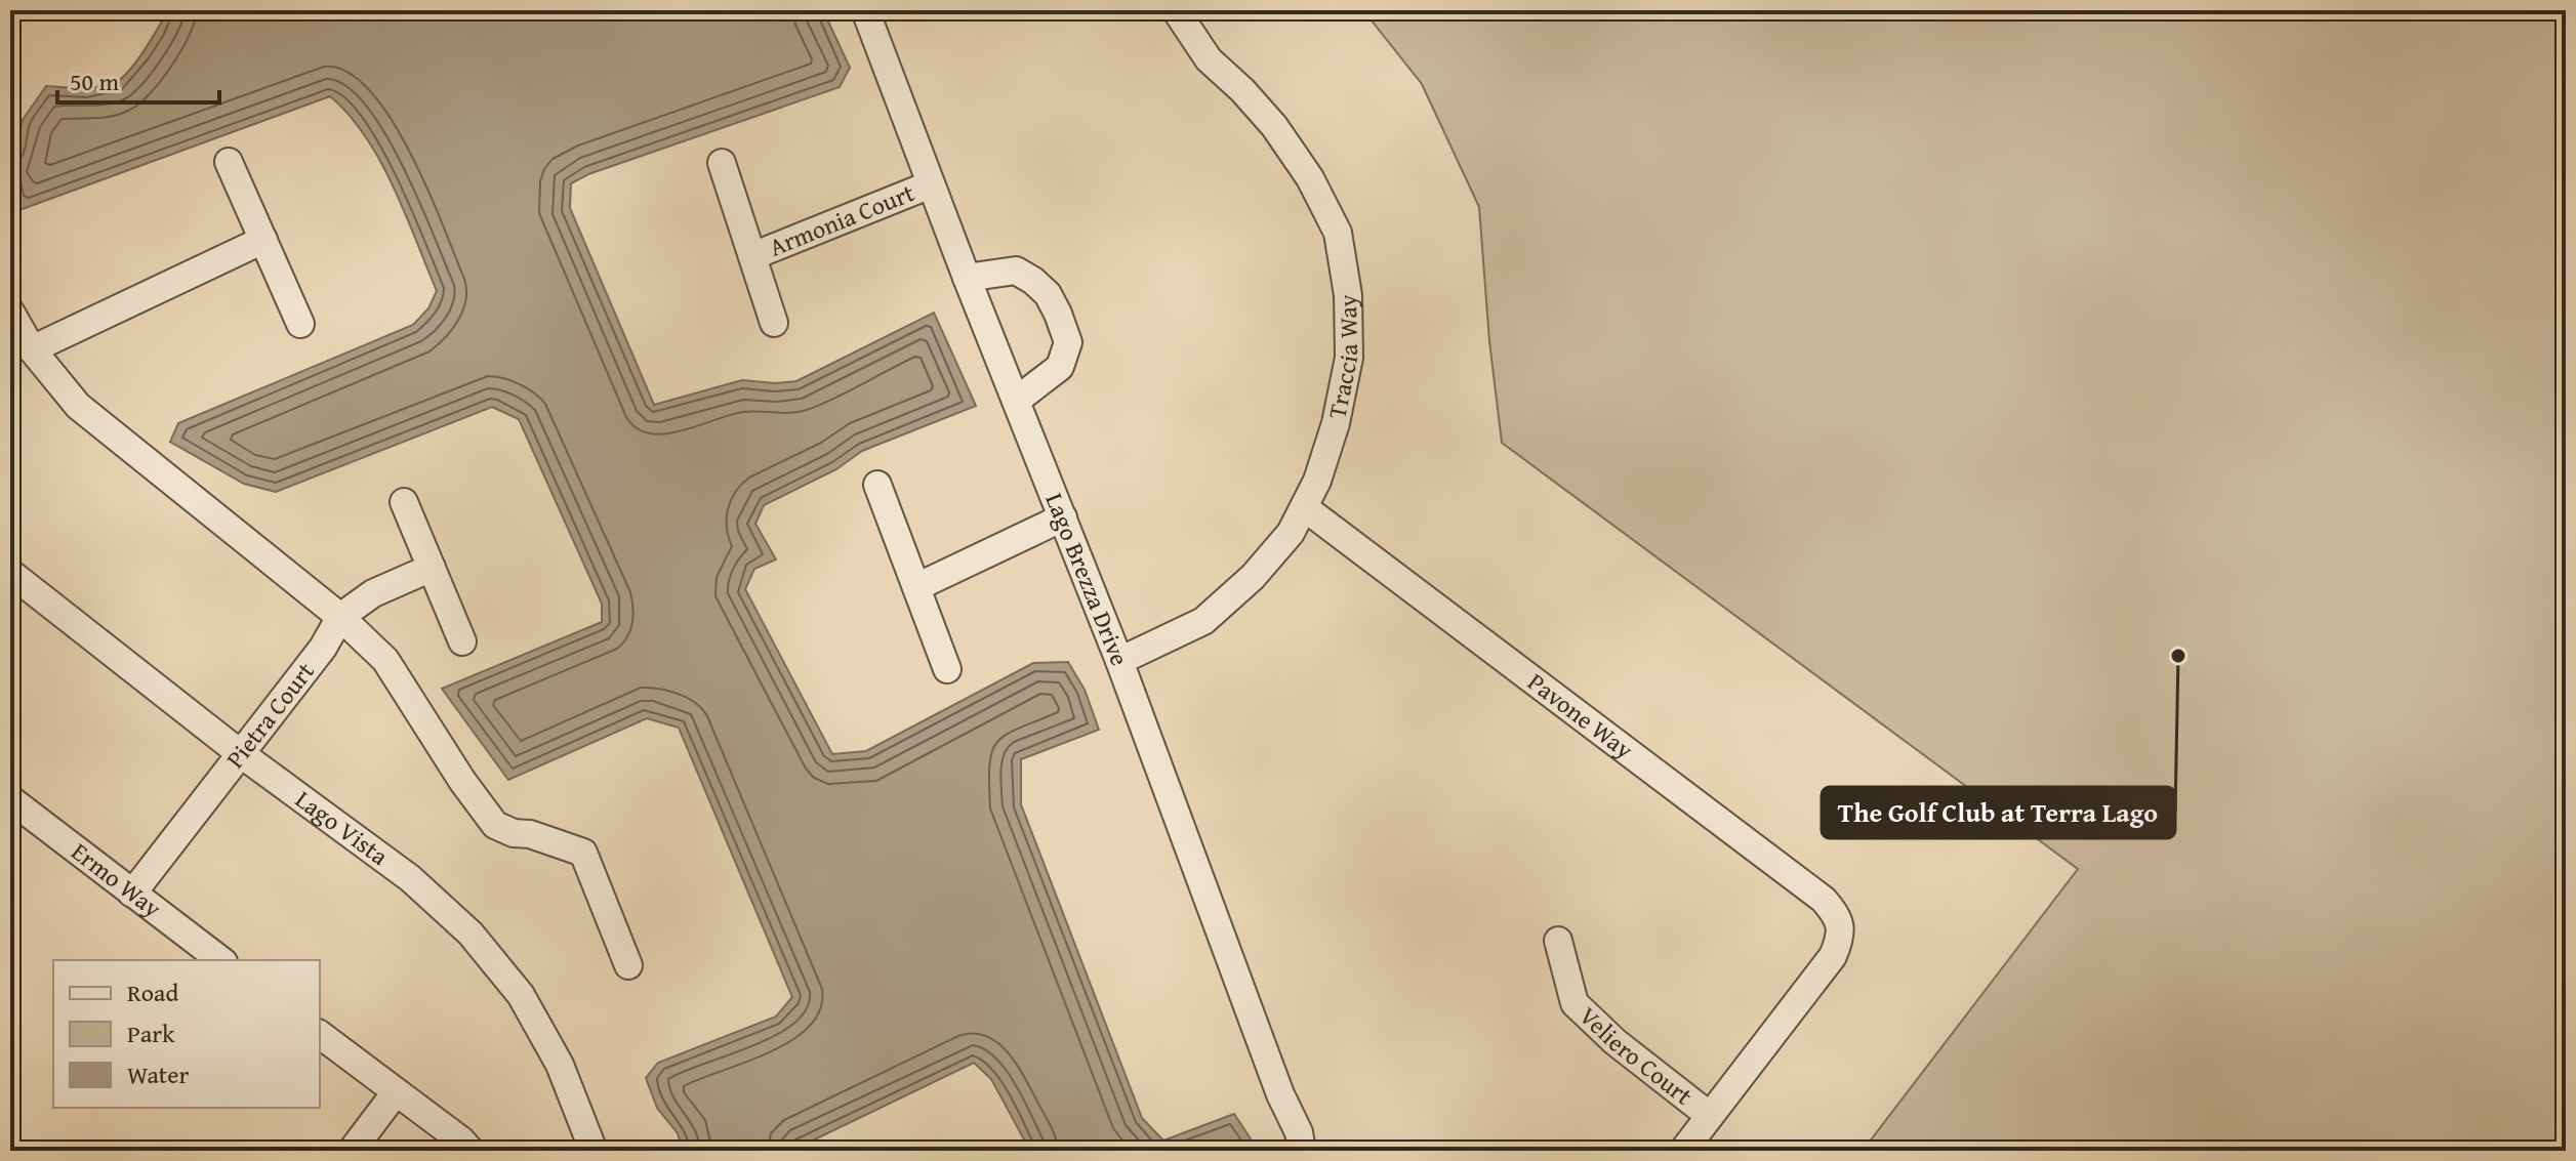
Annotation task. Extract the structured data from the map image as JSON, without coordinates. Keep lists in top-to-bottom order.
{
  "streets": {
    "street": [
      "Armonia Court",
      "Traccia Way",
      "Lago Brezza Drive",
      "Pietra Court",
      "Pavone Way",
      "Lago Vista",
      "Ermo Way",
      "Veliero Court"
    ]
  },
  "crossings": [
    ["Armonia Court", "Lago Brezza Drive"],
    ["Traccia Way", "Lago Brezza Drive"],
    ["Traccia Way", "Pavone Way"],
    ["Pietra Court", "Lago Vista"],
    ["Pietra Court", "Ermo Way"],
    ["Pavone Way", "Veliero Court"]
  ],
  "places": ["The Golf Club at Terra Lago"],
  "legend": ["Road", "Park", "Water"],
  "scale_bar": "50 m"
}
